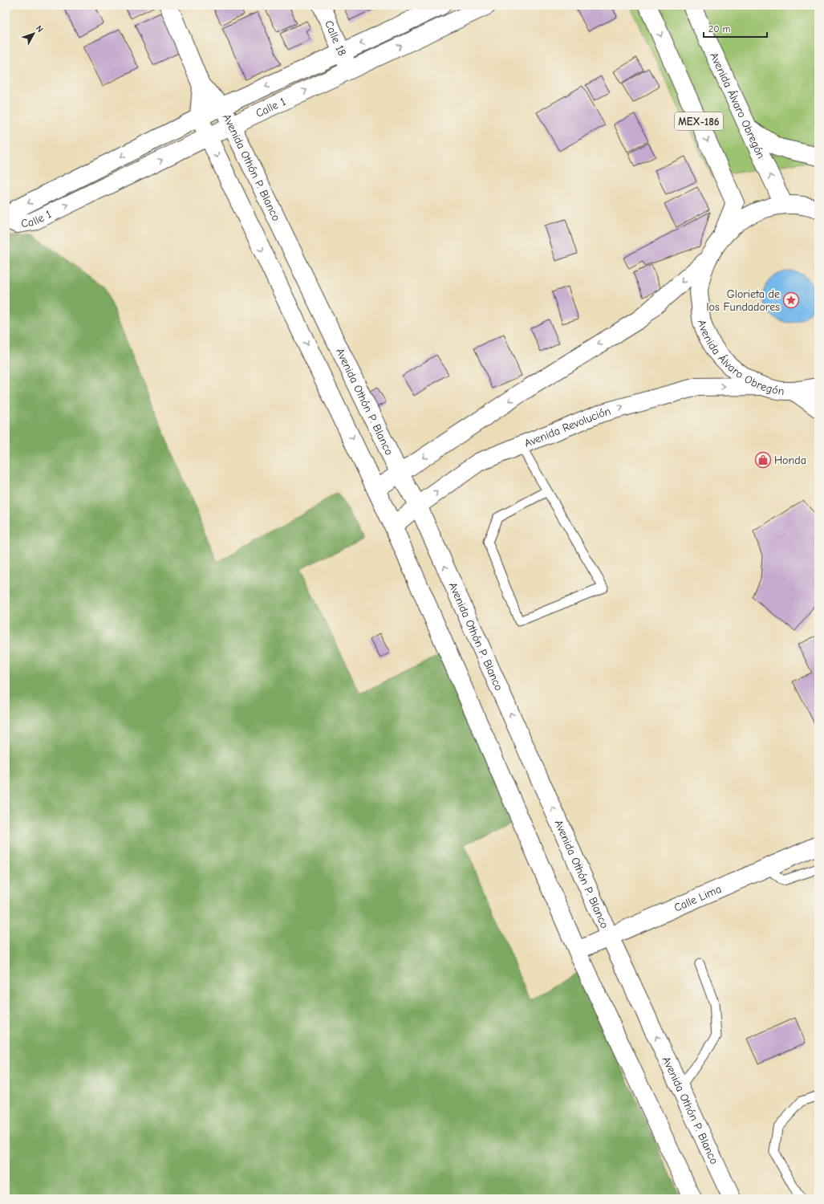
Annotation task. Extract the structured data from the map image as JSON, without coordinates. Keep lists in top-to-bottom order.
{
  "streets": {
    "street": [
      "Calle 18",
      "Avenida Álvaro Obregón",
      "Calle 1",
      "MEX-186",
      "Avenida Othón P. Blanco",
      "Avenida Revolución",
      "Calle Lima"
    ]
  },
  "crossings": [
    ["Calle 18", "Calle 1"],
    ["Avenida Álvaro Obregón", "Avenida Revolución"],
    ["Calle 1", "Avenida Othón P. Blanco"],
    ["Avenida Othón P. Blanco", "Avenida Revolución"],
    ["Avenida Othón P. Blanco", "Calle Lima"]
  ],
  "places": {
    "place": ["Glorieta de los Fundadores"],
    "shop": ["Honda"]
  },
  "scale_bar": "20 m",
  "north": "top right"
}
